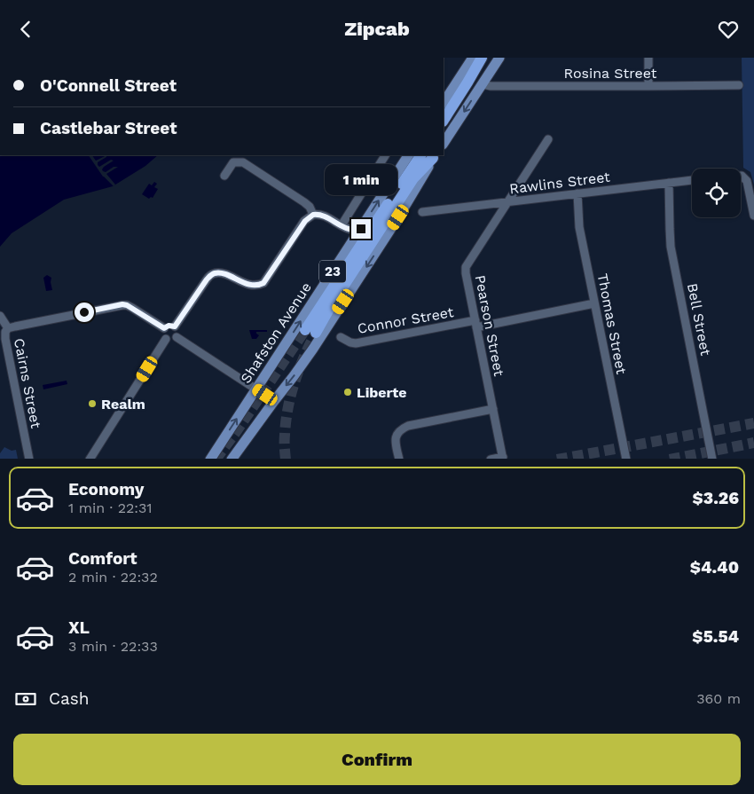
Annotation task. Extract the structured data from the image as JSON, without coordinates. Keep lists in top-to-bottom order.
{
  "streets": {
    "main road": ["23", "Shafston Avenue"],
    "street": [
      "Rosina Street",
      "Rawlins Street",
      "Bell Street",
      "Connor Street",
      "Thomas Street",
      "Pearson Street",
      "Cairns Street"
    ]
  },
  "crossings": [
    ["Rawlins Street", "Bell Street"],
    ["Rawlins Street", "Thomas Street"],
    ["Rawlins Street", "Pearson Street"],
    ["Connor Street", "Thomas Street"],
    ["Connor Street", "Pearson Street"]
  ],
  "places": ["Liberte", "Realm"],
  "page": {
    "header": "Zipcab",
    "banner": ["O'Connell Street", "Castlebar Street"],
    "bubble": "1 min",
    "list": [
      {
        "name": "Economy",
        "note": "1 min · 22:31",
        "value": "$3.26"
      },
      {
        "name": "Comfort",
        "note": "2 min · 22:32",
        "value": "$4.40"
      },
      {
        "name": "XL",
        "note": "3 min · 22:33",
        "value": "$5.54"
      }
    ],
    "pay": ["Cash", "360 m"],
    "buttons": "Confirm"
  }
}
